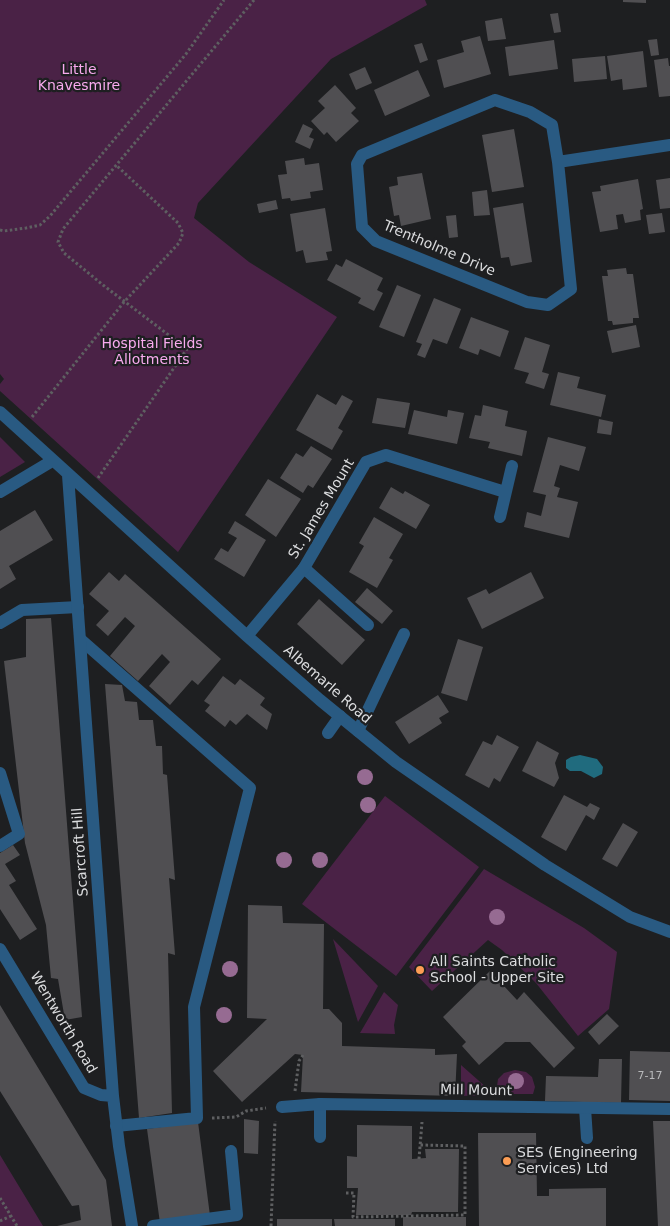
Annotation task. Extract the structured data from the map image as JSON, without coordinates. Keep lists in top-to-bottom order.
{
  "streets": {
    "street": [
      "Trentholme Drive",
      "St. James Mount",
      "Albemarle Road",
      "Scarcroft Hill",
      "Wentworth Road",
      "Mill Mount"
    ]
  },
  "crossings": [
    ["St. James Mount", "Albemarle Road"],
    ["Albemarle Road", "Scarcroft Hill"],
    ["Scarcroft Hill", "Wentworth Road"]
  ],
  "parks": ["Little Knavesmire", "Hospital Fields Allotments"],
  "places": ["All Saints Catholic School - Upper Site", "SES (Engineering Services) Ltd"],
  "house_numbers": ["7-17"]
}
